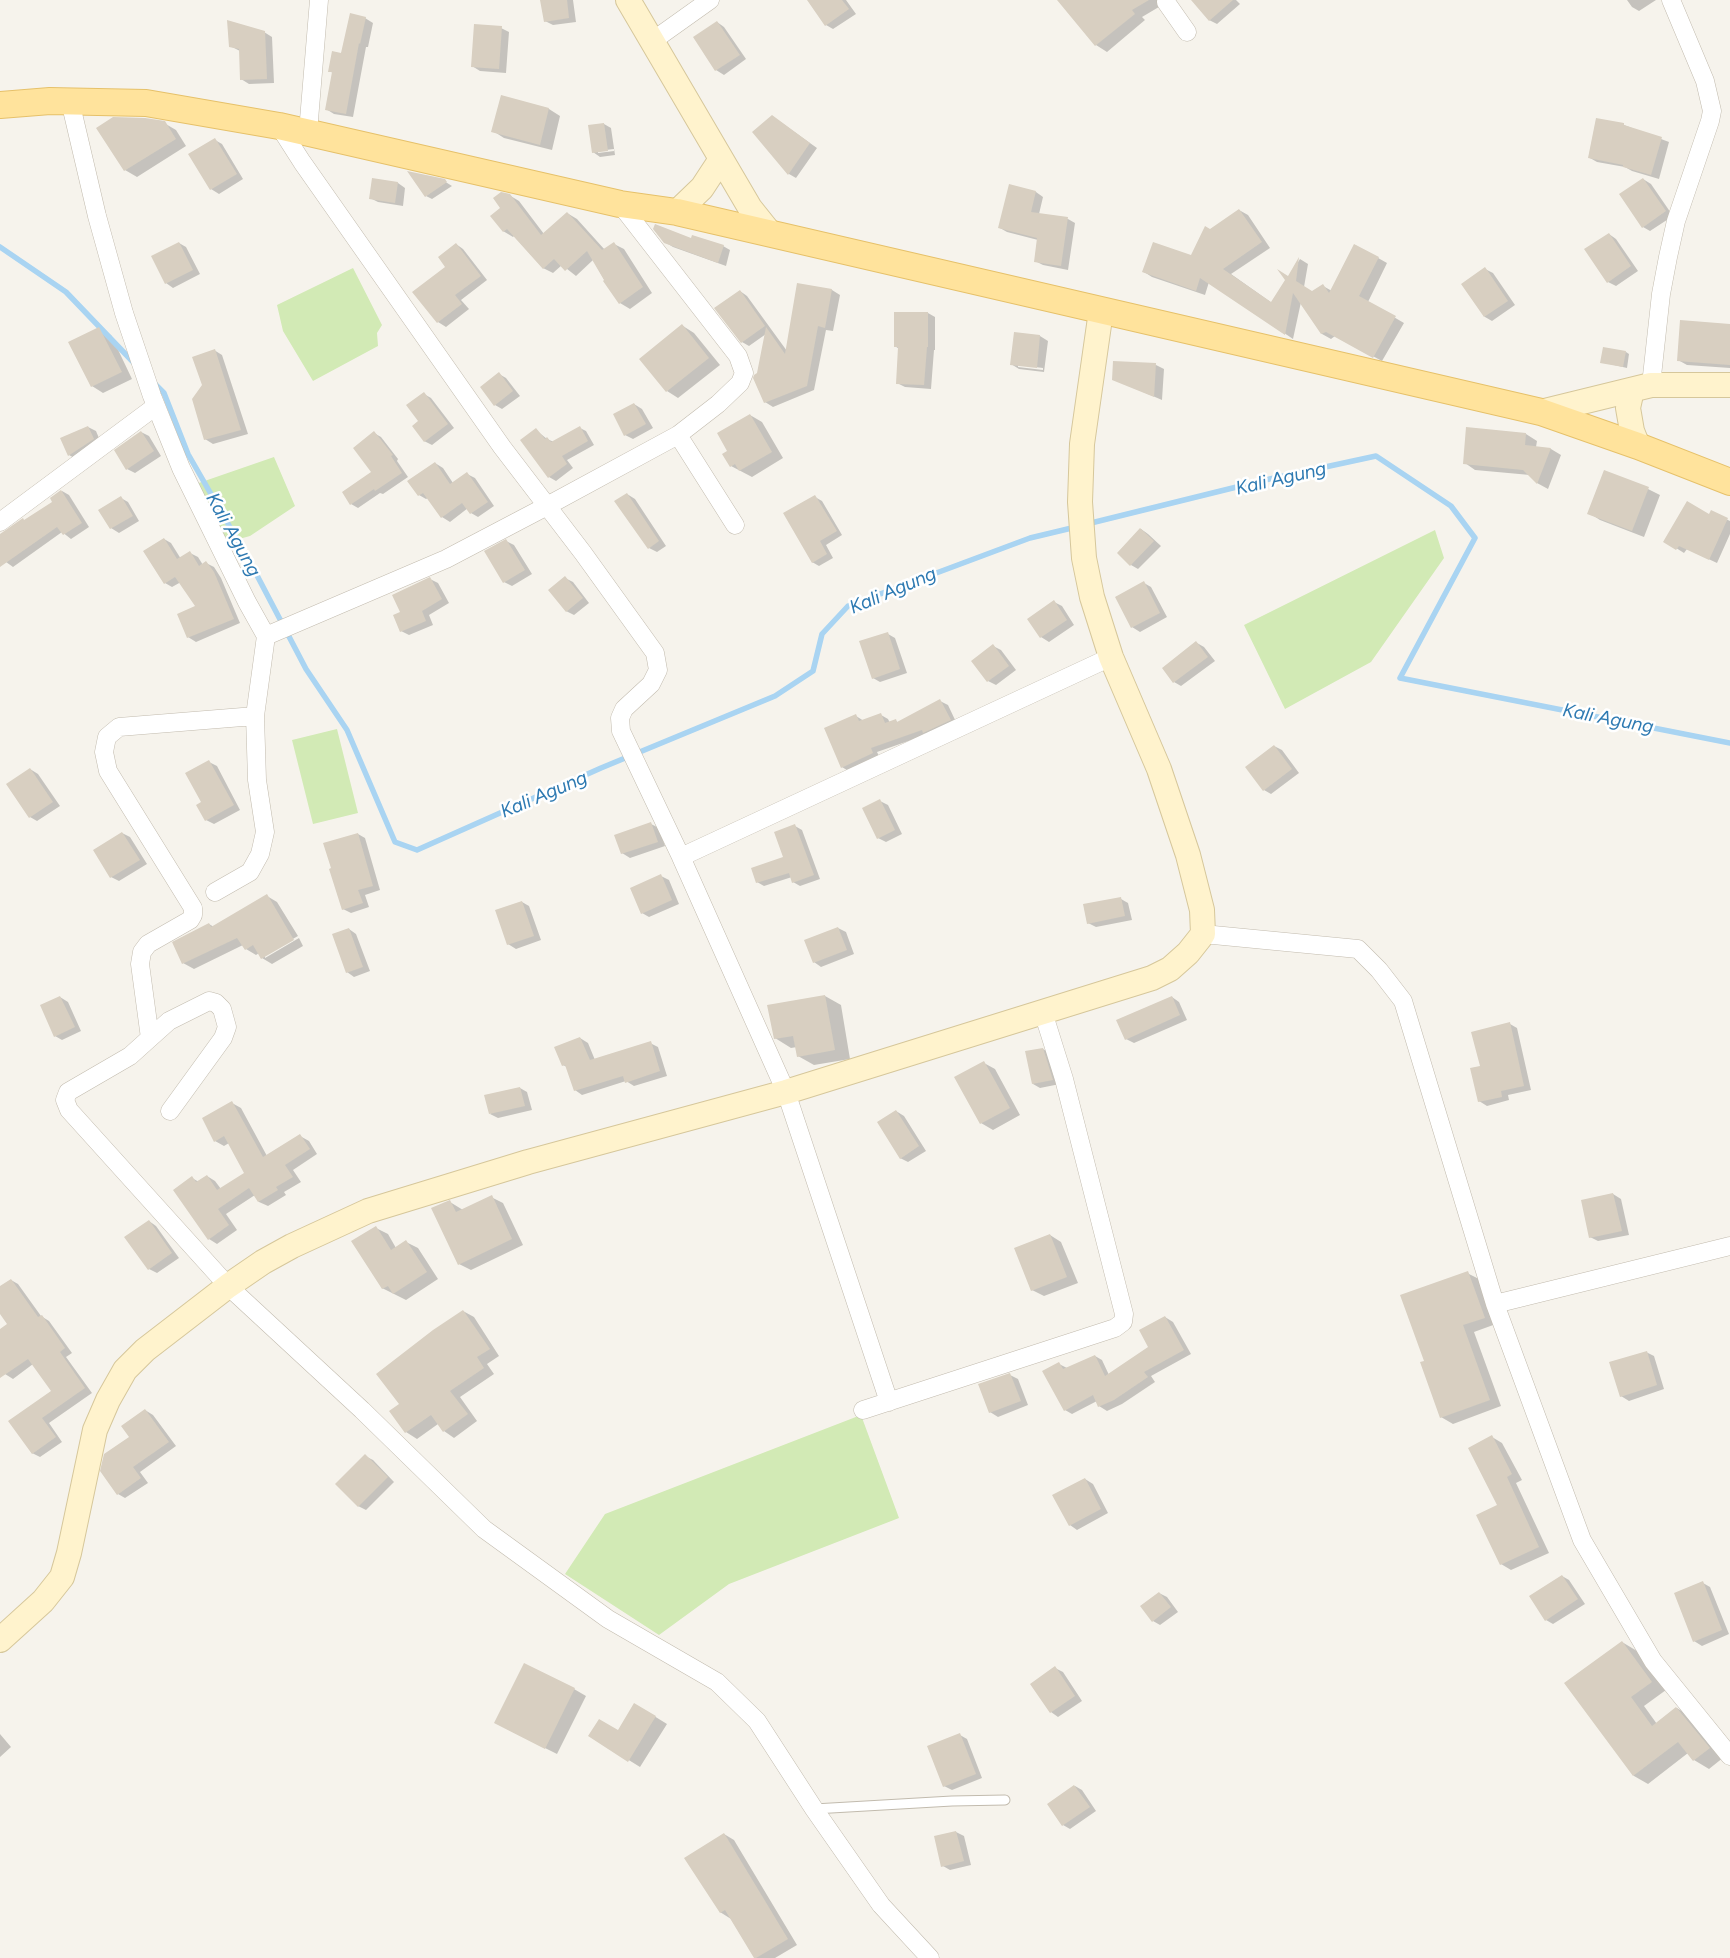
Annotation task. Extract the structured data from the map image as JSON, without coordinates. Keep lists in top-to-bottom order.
{
  "water": ["Kali Agung"]
}
